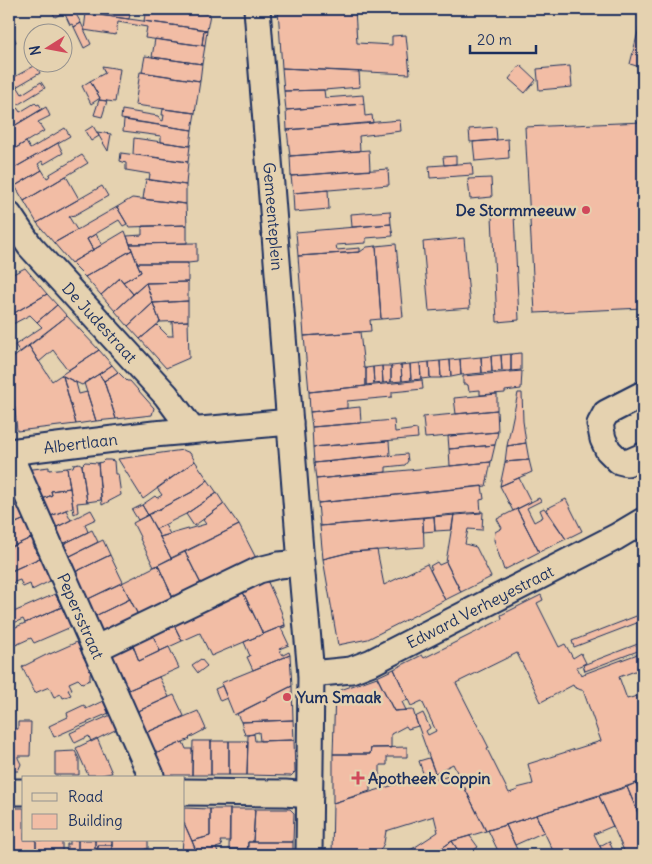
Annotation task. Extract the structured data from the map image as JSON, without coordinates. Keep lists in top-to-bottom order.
{
  "streets": {
    "street": [
      "Gemeenteplein",
      "De Judestraat",
      "Albertlaan",
      "Edward Verheyestraat",
      "Pepersstraat"
    ]
  },
  "crossings": [
    ["Gemeenteplein", "Edward Verheyestraat"],
    ["De Judestraat", "Albertlaan"],
    ["Albertlaan", "Pepersstraat"]
  ],
  "places": {
    "other": ["De Stormmeeuw", "Yum Smaak"],
    "health": ["Apotheek Coppin"]
  },
  "legend": ["Road", "Building"],
  "scale_bar": "20 m",
  "north": "left"
}
